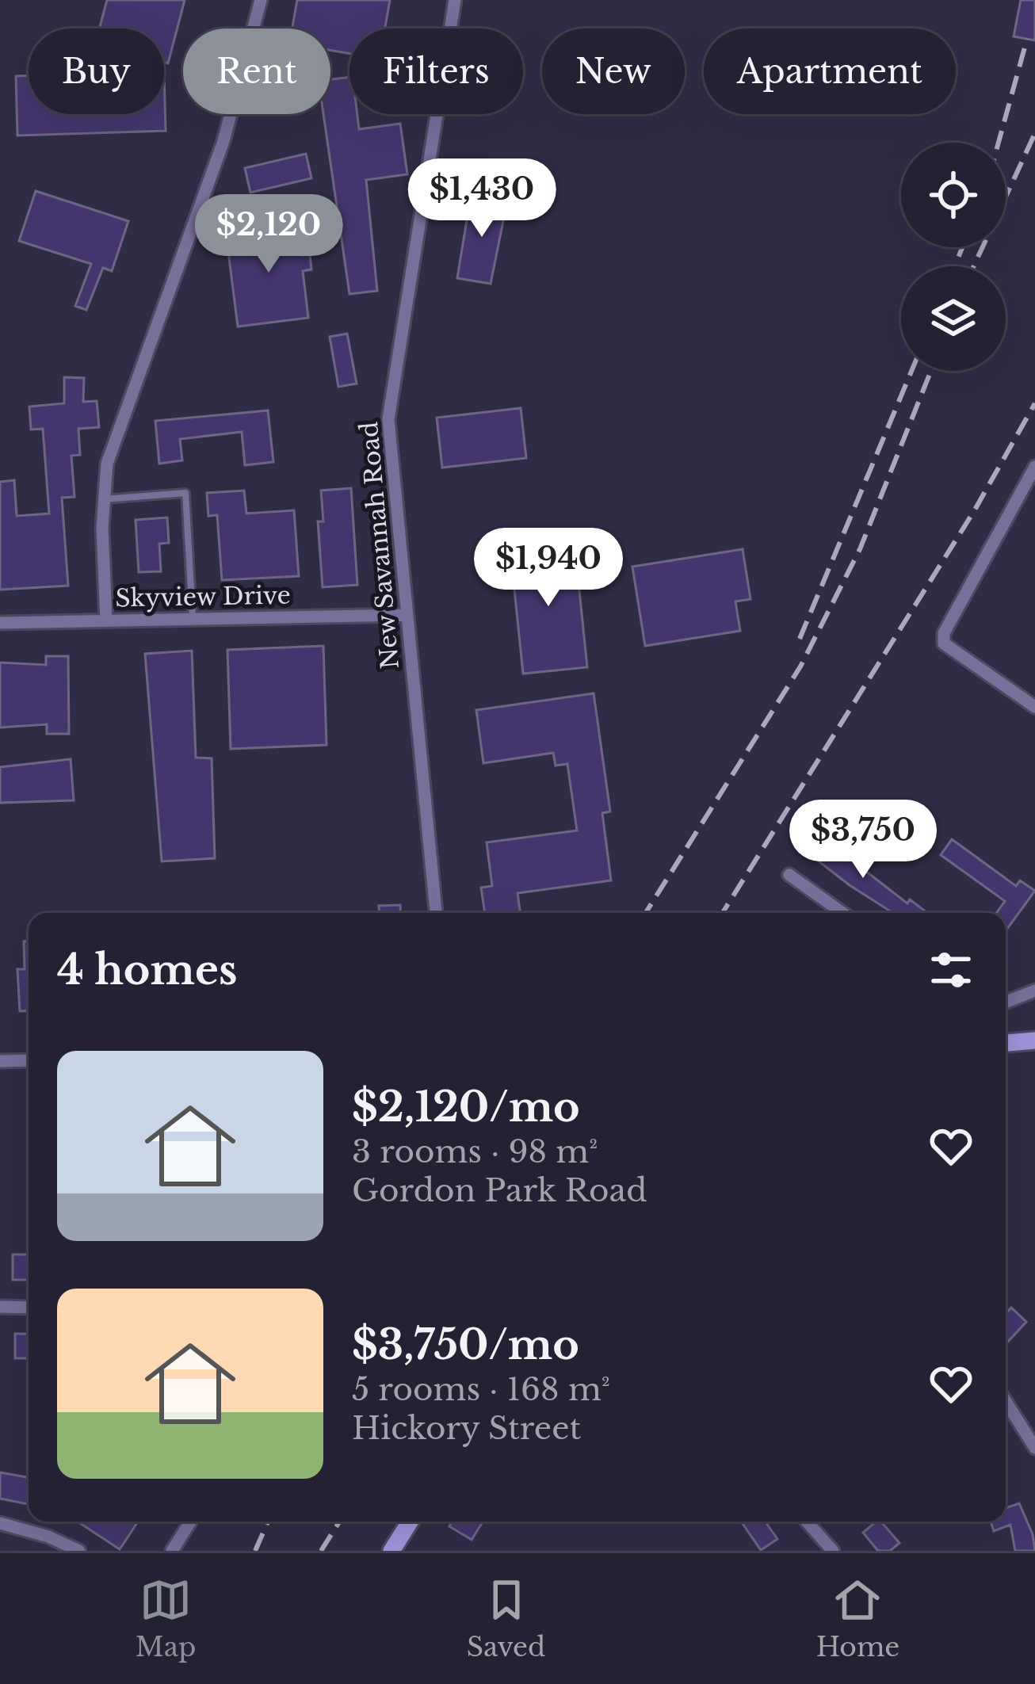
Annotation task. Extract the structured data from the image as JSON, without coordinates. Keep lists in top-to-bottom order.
{
  "streets": {
    "street": ["New Savannah Road", "Skyview Drive"]
  },
  "crossings": [
    ["New Savannah Road", "Skyview Drive"]
  ],
  "page": {
    "chip": [
      "Buy",
      "Rent",
      "Filters",
      "New",
      "Apartment"
    ],
    "price": [
      "$1,430",
      "$2,120",
      "$1,940",
      "$3,750"
    ],
    "heading": "4 homes",
    "list": [
      {
        "name": "$2,120/mo",
        "note": "3 rooms · 98 m² · Gordon Park Road"
      },
      {
        "name": "$3,750/mo",
        "note": "5 rooms · 168 m² · Hickory Street"
      }
    ],
    "tabs": ["Map", "Saved", "Home"]
  }
}
